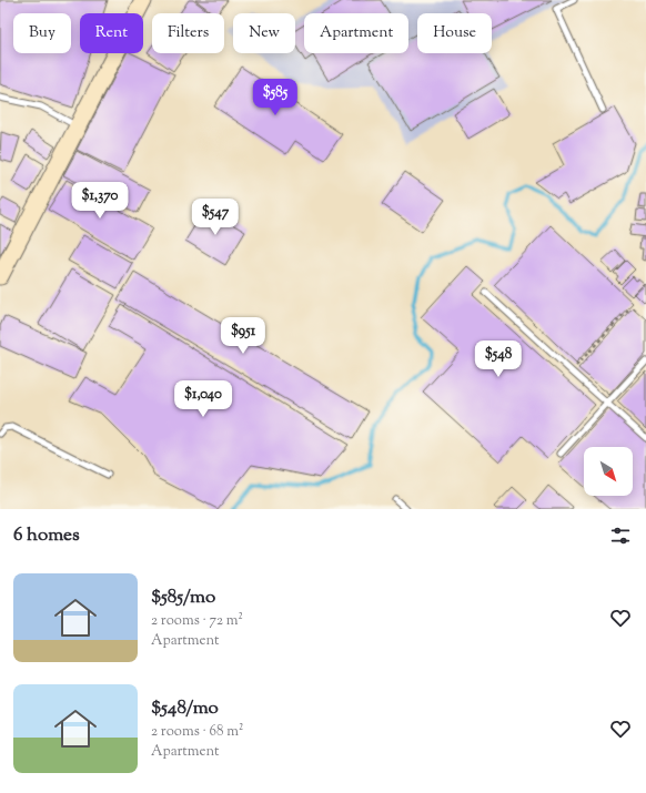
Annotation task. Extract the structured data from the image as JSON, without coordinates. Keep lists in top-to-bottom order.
{
  "north": "bottom right",
  "page": {
    "chip": [
      "Buy",
      "Rent",
      "Filters",
      "New",
      "Apartment",
      "House"
    ],
    "price": [
      "$585",
      "$1,370",
      "$547",
      "$951",
      "$548",
      "$1,040"
    ],
    "heading": "6 homes",
    "list": [
      {
        "name": "$585/mo",
        "note": "2 rooms · 72 m² · Apartment"
      },
      {
        "name": "$548/mo",
        "note": "2 rooms · 68 m² · Apartment"
      }
    ]
  }
}
